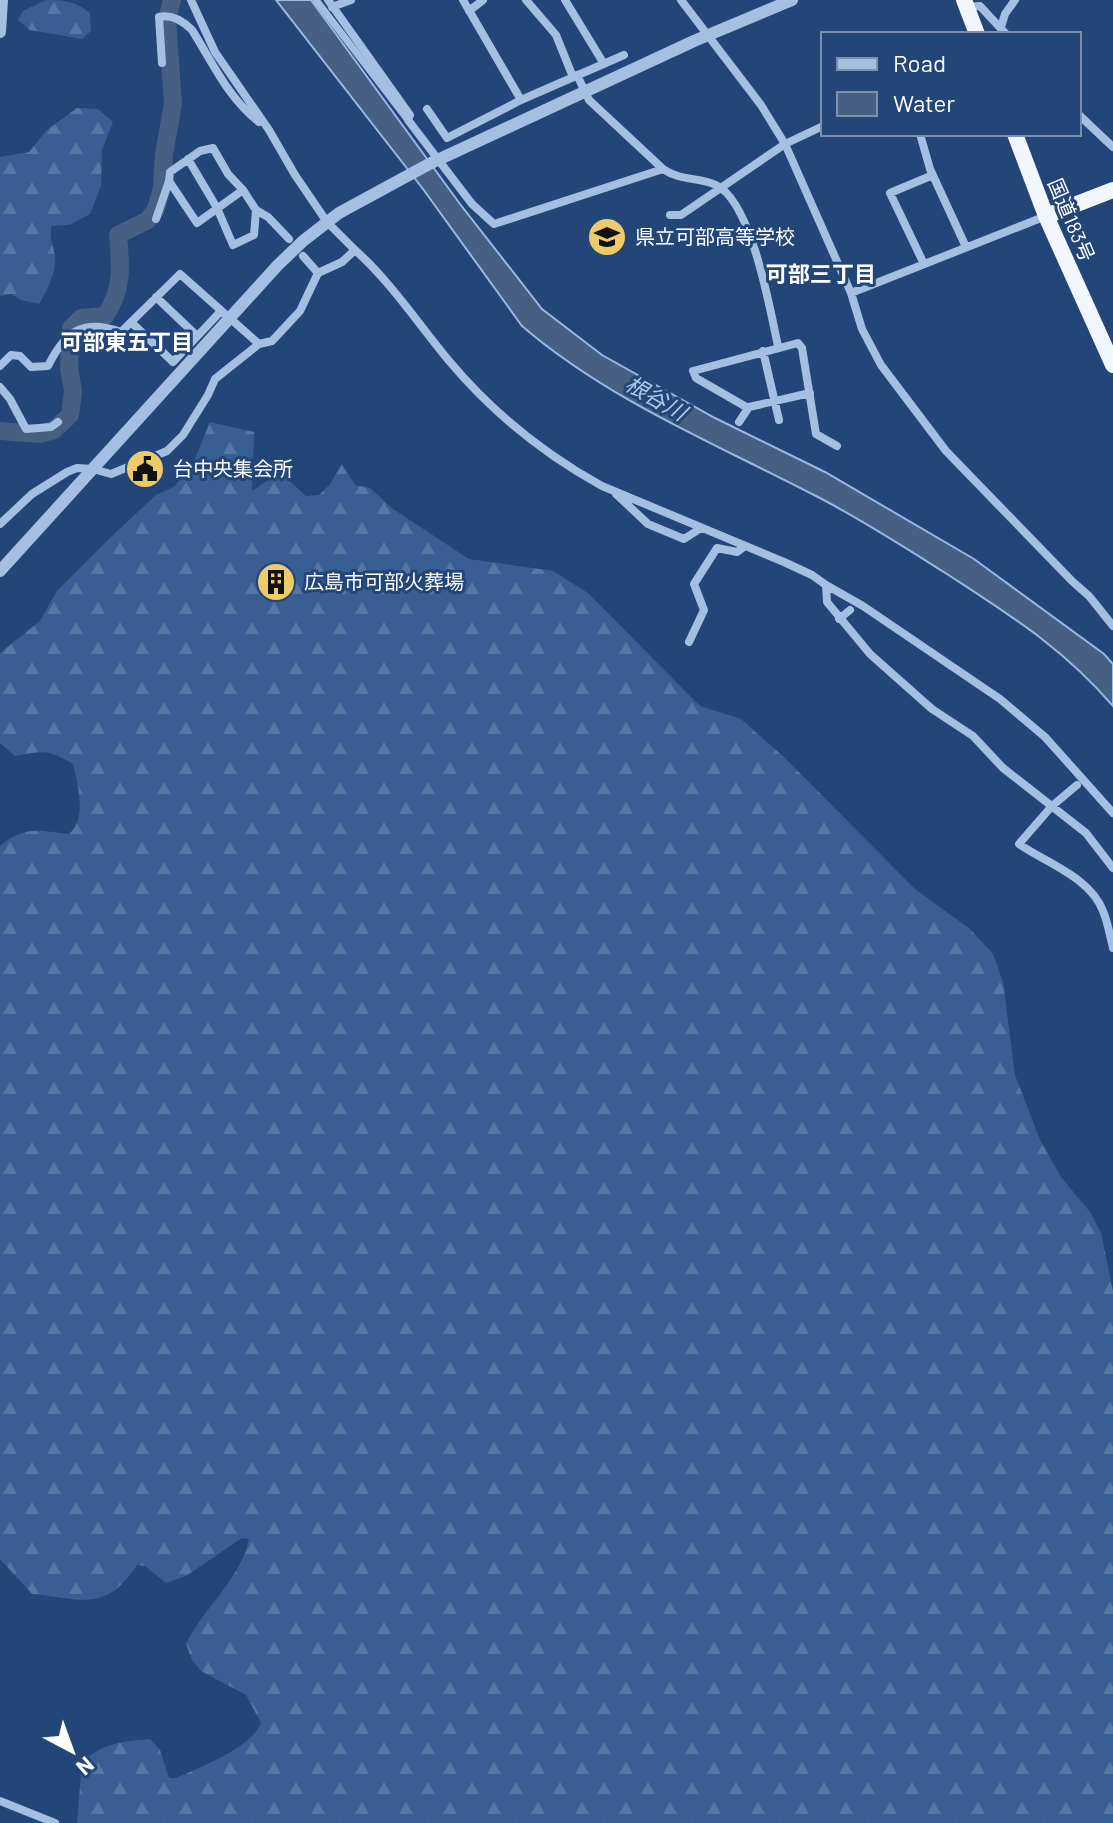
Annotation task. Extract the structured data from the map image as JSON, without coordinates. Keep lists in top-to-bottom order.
{
  "streets": {
    "highway": ["国道183号"]
  },
  "districts": ["可部三丁目", "可部東五丁目"],
  "water": ["根谷川"],
  "places": {
    "school or university": ["県立可部高等学校"],
    "public building": ["台中央集会所"],
    "building": ["広島市可部火葬場"]
  },
  "legend": ["Road", "Water"],
  "north": "bottom right"
}
